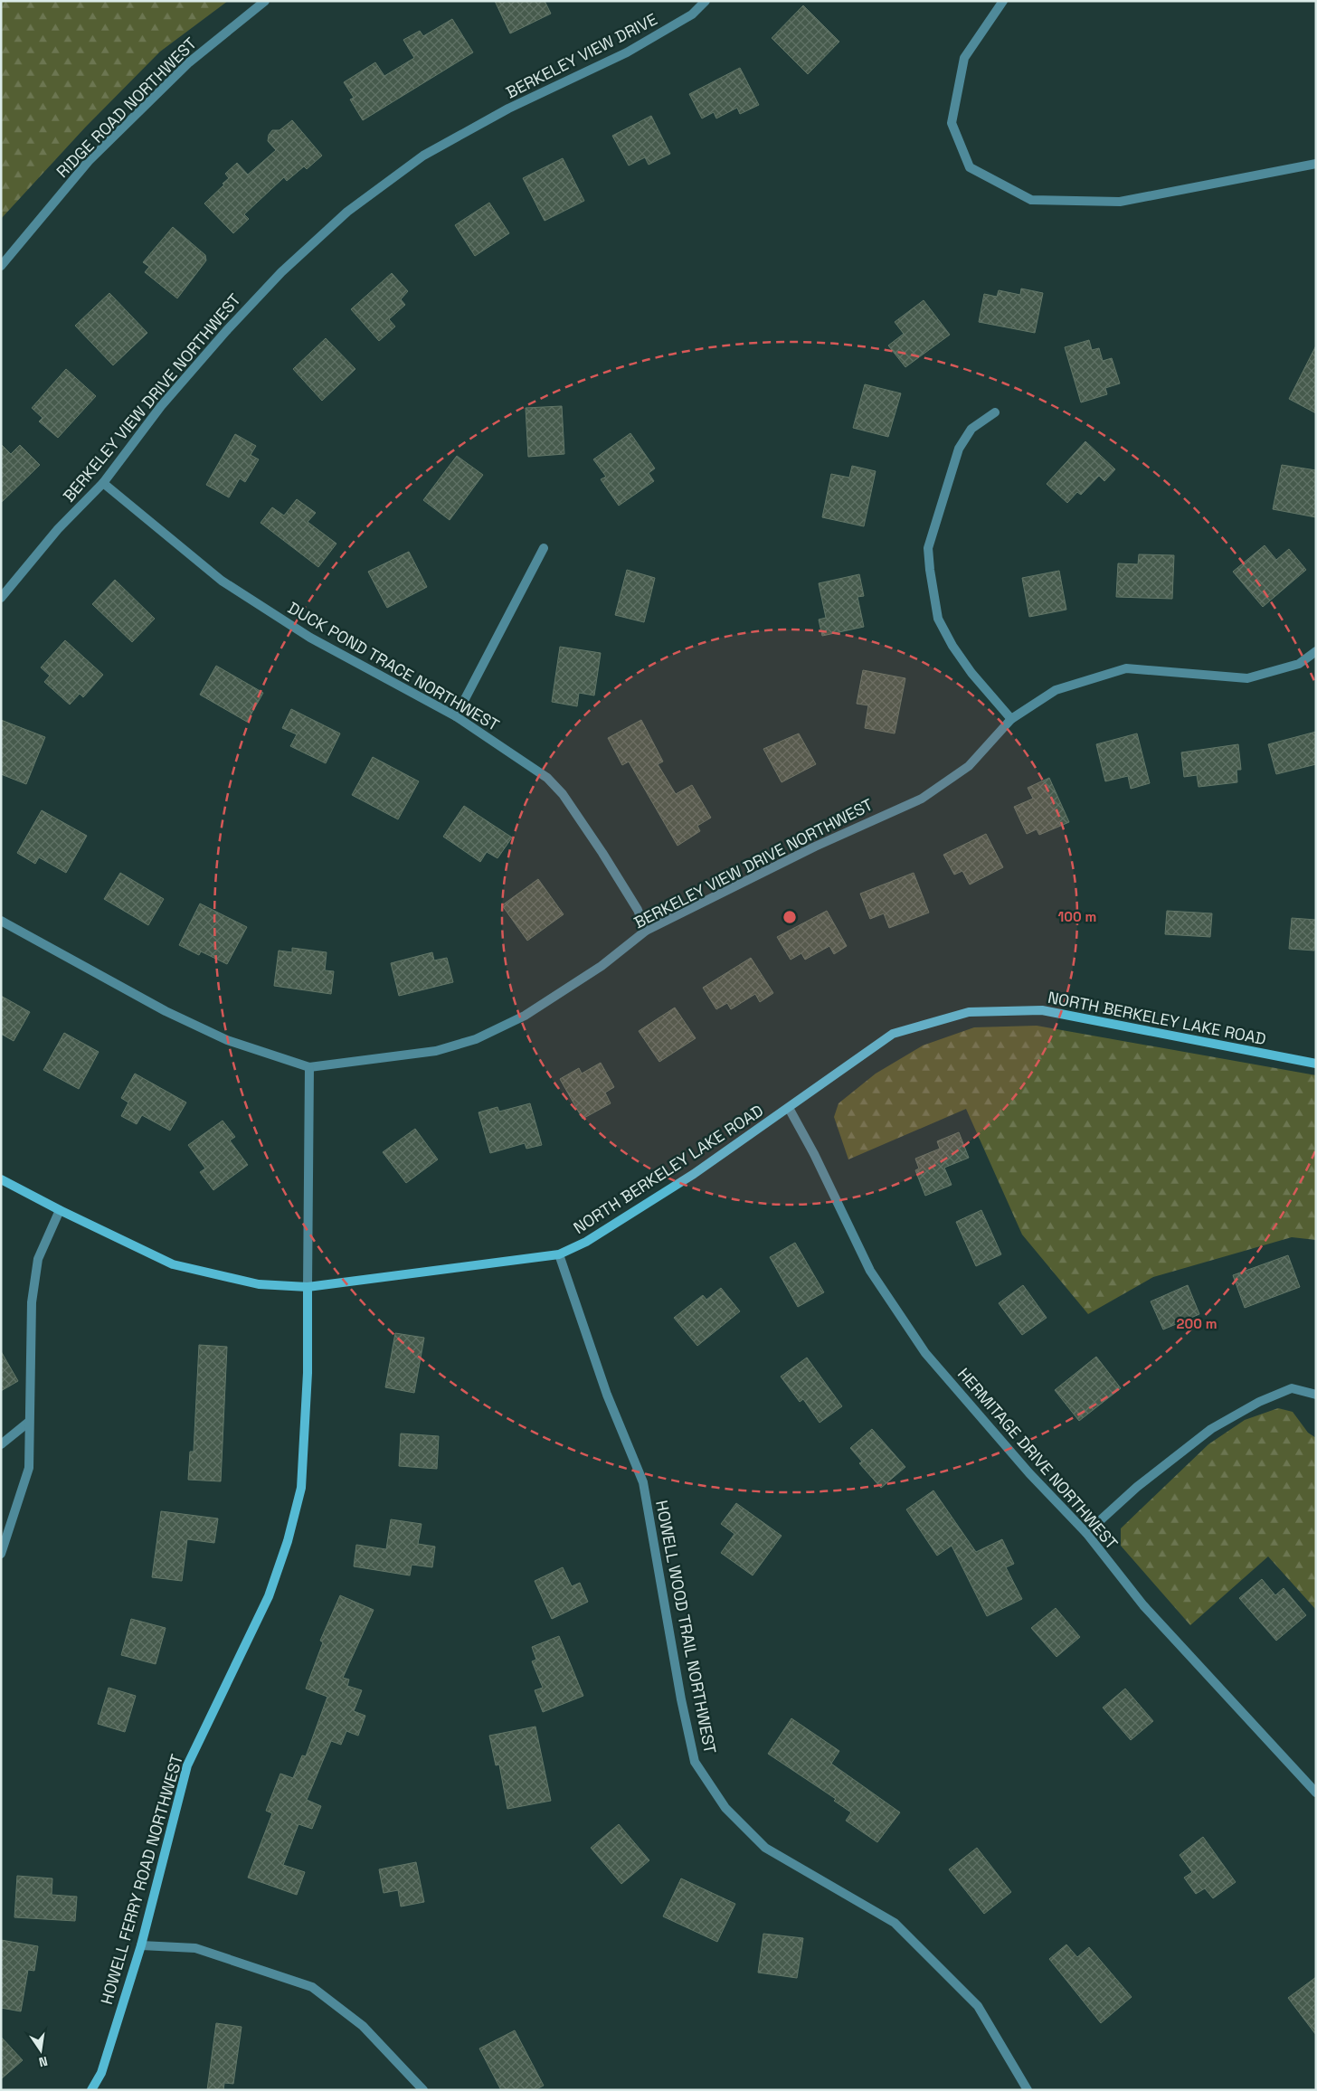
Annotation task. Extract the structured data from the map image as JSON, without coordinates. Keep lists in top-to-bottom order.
{
  "streets": {
    "street": [
      "BERKELEY VIEW DRIVE",
      "RIDGE ROAD NORTHWEST",
      "BERKELEY VIEW DRIVE NORTHWEST",
      "DUCK POND TRACE NORTHWEST",
      "NORTH BERKELEY LAKE ROAD",
      "HERMITAGE DRIVE NORTHWEST",
      "HOWELL WOOD TRAIL NORTHWEST",
      "HOWELL FERRY ROAD NORTHWEST"
    ]
  },
  "crossings": [
    ["BERKELEY VIEW DRIVE", "BERKELEY VIEW DRIVE NORTHWEST"],
    ["BERKELEY VIEW DRIVE NORTHWEST", "DUCK POND TRACE NORTHWEST"],
    ["NORTH BERKELEY LAKE ROAD", "HERMITAGE DRIVE NORTHWEST"],
    ["NORTH BERKELEY LAKE ROAD", "HOWELL WOOD TRAIL NORTHWEST"],
    ["NORTH BERKELEY LAKE ROAD", "HOWELL FERRY ROAD NORTHWEST"]
  ],
  "north": "bottom",
  "rings": ["100 m", "200 m"]
}
